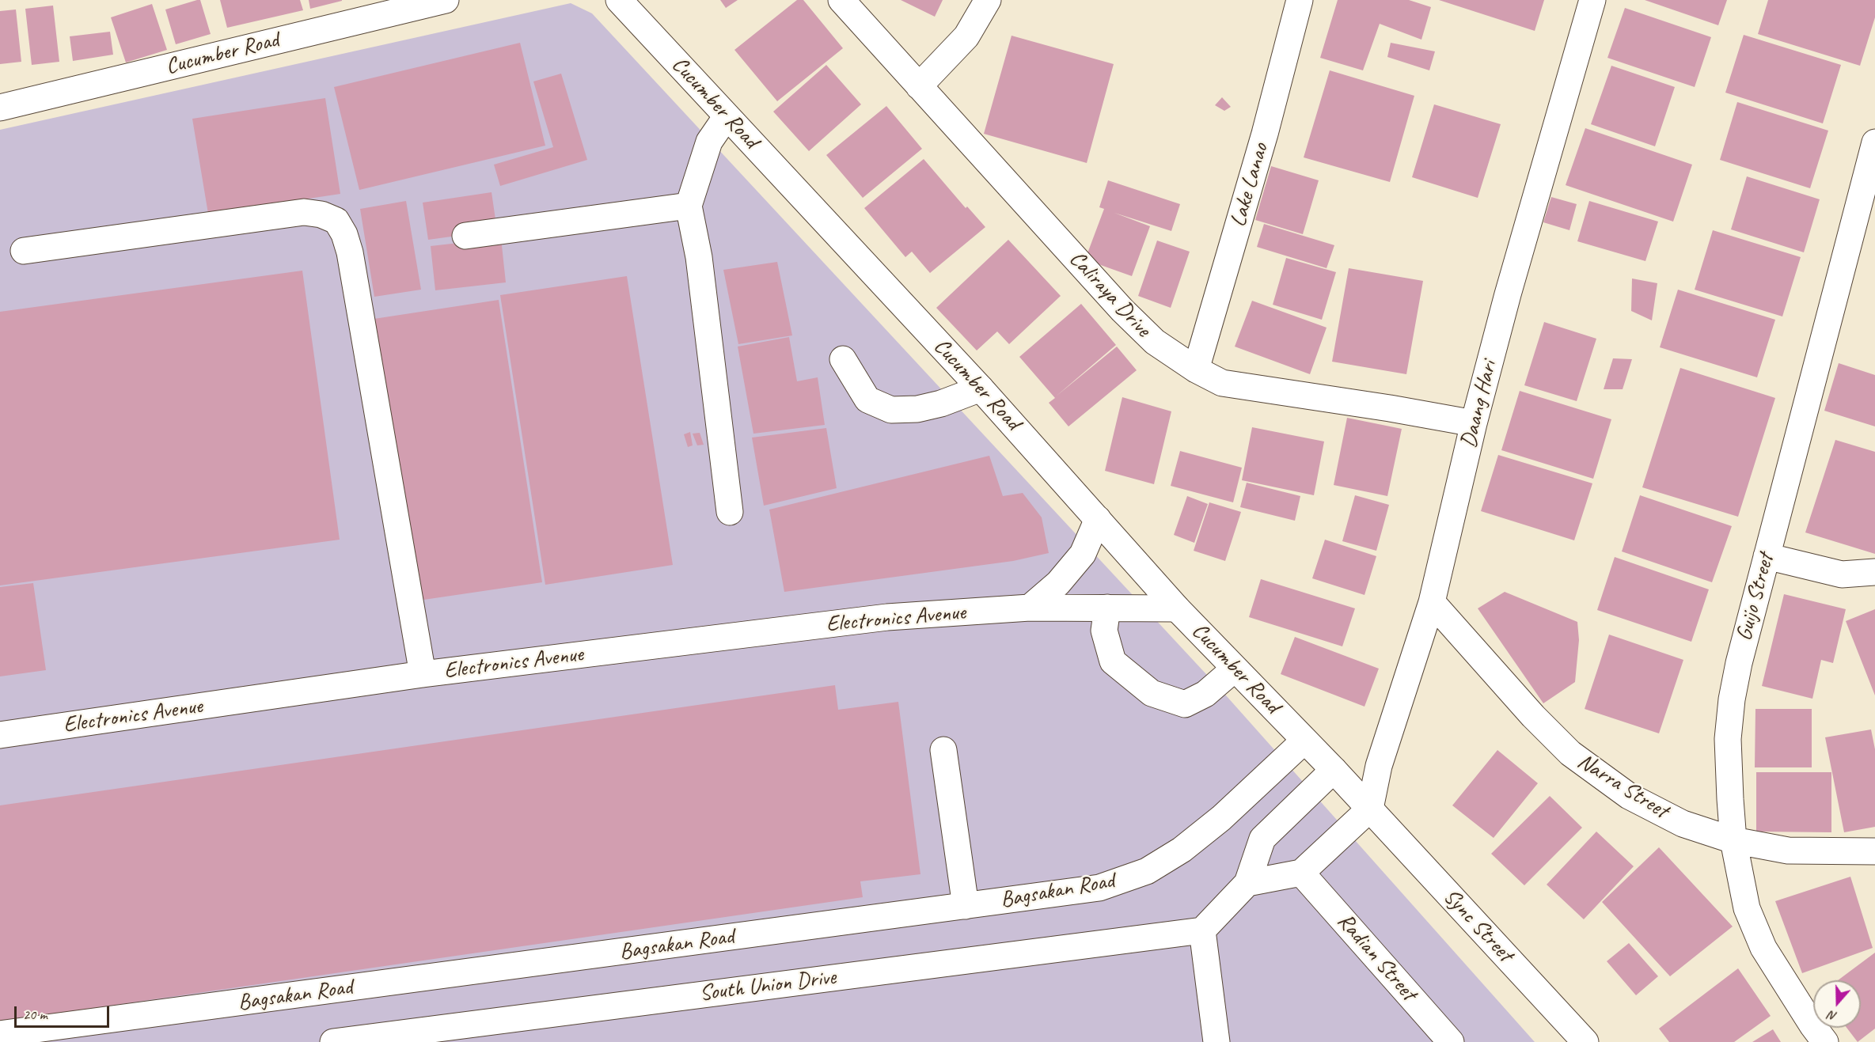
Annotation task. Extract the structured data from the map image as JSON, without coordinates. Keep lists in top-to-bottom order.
{
  "streets": {
    "street": [
      "Cucumber Road",
      "Lake Lanao",
      "Caliraya Drive",
      "Daang Hari",
      "Guijo Street",
      "Electronics Avenue",
      "Narra Street",
      "Bagsakan Road",
      "Sync Street",
      "Radian Street",
      "South Union Drive"
    ]
  },
  "crossings": [
    ["Cucumber Road", "Electronics Avenue"],
    ["Cucumber Road", "Bagsakan Road"],
    ["Cucumber Road", "Sync Street"],
    ["Lake Lanao", "Caliraya Drive"],
    ["Caliraya Drive", "Daang Hari"],
    ["Daang Hari", "Narra Street"],
    ["Daang Hari", "Sync Street"],
    ["Guijo Street", "Narra Street"]
  ],
  "scale_bar": "20 m",
  "north": "bottom"
}
